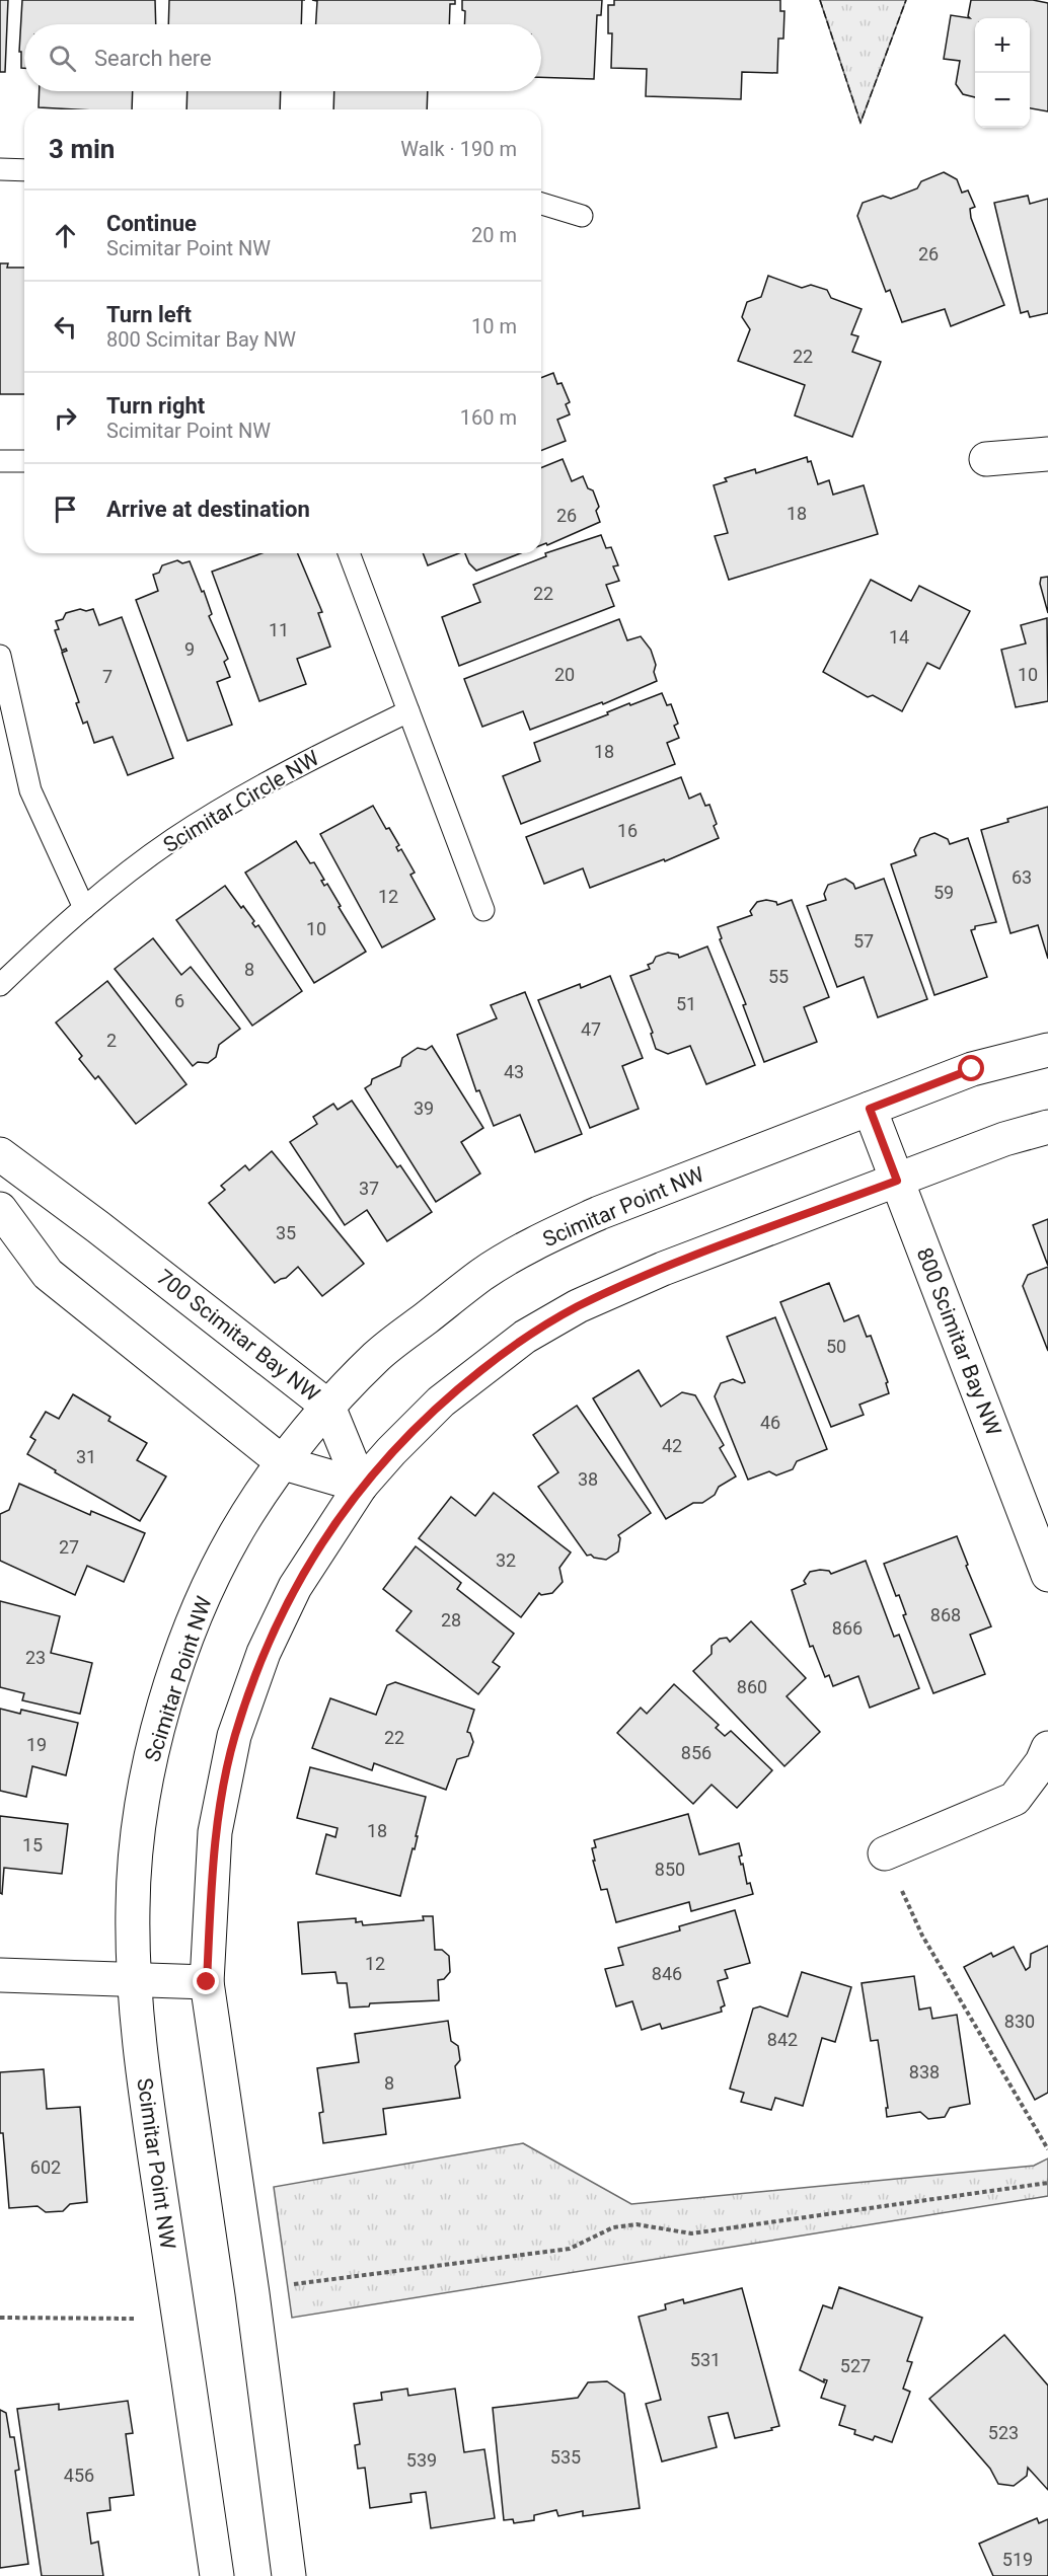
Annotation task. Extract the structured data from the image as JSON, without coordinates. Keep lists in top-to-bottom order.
{
  "streets": {
    "street": ["Scimitar Point NW", "700 Scimitar Bay NW", "800 Scimitar Bay NW"],
    "lane": ["Scimitar Circle NW"]
  },
  "crossings": [
    ["Scimitar Point NW", "700 Scimitar Bay NW"],
    ["Scimitar Point NW", "800 Scimitar Bay NW"]
  ],
  "house_numbers": [
    "26",
    "22",
    "18",
    "26",
    "22",
    "11",
    "14",
    "9",
    "20",
    "10",
    "7",
    "18",
    "16",
    "63",
    "59",
    "12",
    "10",
    "57",
    "8",
    "55",
    "6",
    "51",
    "47",
    "2",
    "43",
    "39",
    "37",
    "35",
    "50",
    "46",
    "42",
    "31",
    "38",
    "27",
    "32",
    "868",
    "28",
    "866",
    "23",
    "860",
    "22",
    "19",
    "856",
    "18",
    "15",
    "850",
    "12",
    "846",
    "830",
    "842",
    "838",
    "8",
    "602",
    "531",
    "527",
    "523",
    "535",
    "539",
    "456",
    "519"
  ],
  "page": {
    "map_buttons": ["+", "−"],
    "search": "Search here",
    "heading": ["3 min", "Walk · 190 m"],
    "list": [
      ["Continue", "Scimitar Point NW", "20 m"],
      ["Turn left", "800 Scimitar Bay NW", "10 m"],
      ["Turn right", "Scimitar Point NW", "160 m"],
      "Arrive at destination"
    ]
  }
}
